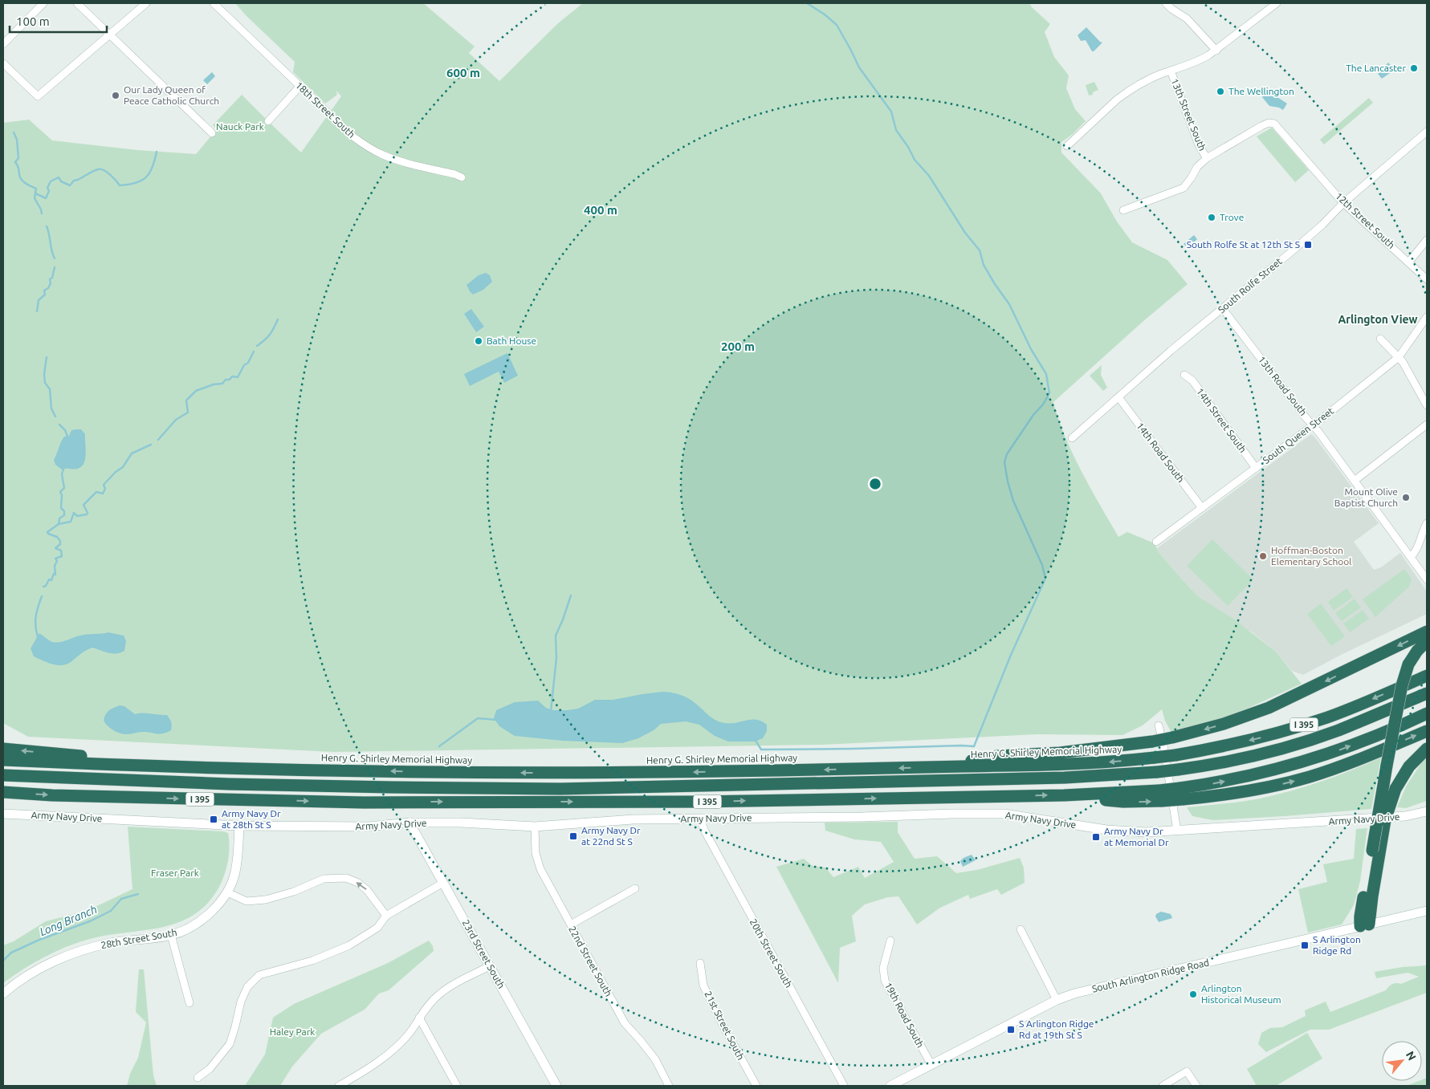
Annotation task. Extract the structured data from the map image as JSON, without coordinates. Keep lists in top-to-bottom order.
{
  "streets": {
    "highway": ["I 395", "Henry G. Shirley Memorial Highway"],
    "street": [
      "18th Street South",
      "13th Street South",
      "12th Street South",
      "South Rolfe Street",
      "13th Road South",
      "14th Street South",
      "South Queen Street",
      "14th Road South",
      "Army Navy Drive",
      "28th Street South",
      "20th Street South",
      "23rd Street South",
      "22nd Street South",
      "South Arlington Ridge Road",
      "19th Road South",
      "21st Street South"
    ]
  },
  "crossings": [
    ["13th Street South", "12th Street South"],
    ["12th Street South", "South Rolfe Street"],
    ["South Rolfe Street", "13th Road South"],
    ["South Rolfe Street", "14th Road South"],
    ["13th Road South", "South Queen Street"],
    ["14th Street South", "South Queen Street"],
    ["South Queen Street", "14th Road South"],
    ["Army Navy Drive", "28th Street South"],
    ["Army Navy Drive", "20th Street South"],
    ["Army Navy Drive", "23rd Street South"],
    ["Army Navy Drive", "22nd Street South"],
    ["South Arlington Ridge Road", "19th Road South"]
  ],
  "districts": ["Arlington View"],
  "water": ["Long Branch"],
  "parks": ["Nauck Park", "Fraser Park", "Haley Park"],
  "places": {
    "other": [
      "The Lancaster",
      "The Wellington",
      "Our Lady Queen of Peace Catholic Church",
      "Trove",
      "Bath House",
      "Mount Olive Baptist Church",
      "Hoffman-Boston Elementary School",
      "Arlington Historical Museum"
    ],
    "transit": [
      "South Rolfe St at 12th St S",
      "Army Navy Dr at 28th St S",
      "Army Navy Dr at 22nd St S",
      "Army Navy Dr at Memorial Dr",
      "S Arlington Ridge Rd",
      "S Arlington Ridge Rd at 19th St S"
    ]
  },
  "scale_bar": "100 m",
  "north": "top right",
  "rings": ["600 m", "400 m", "200 m"]
}
